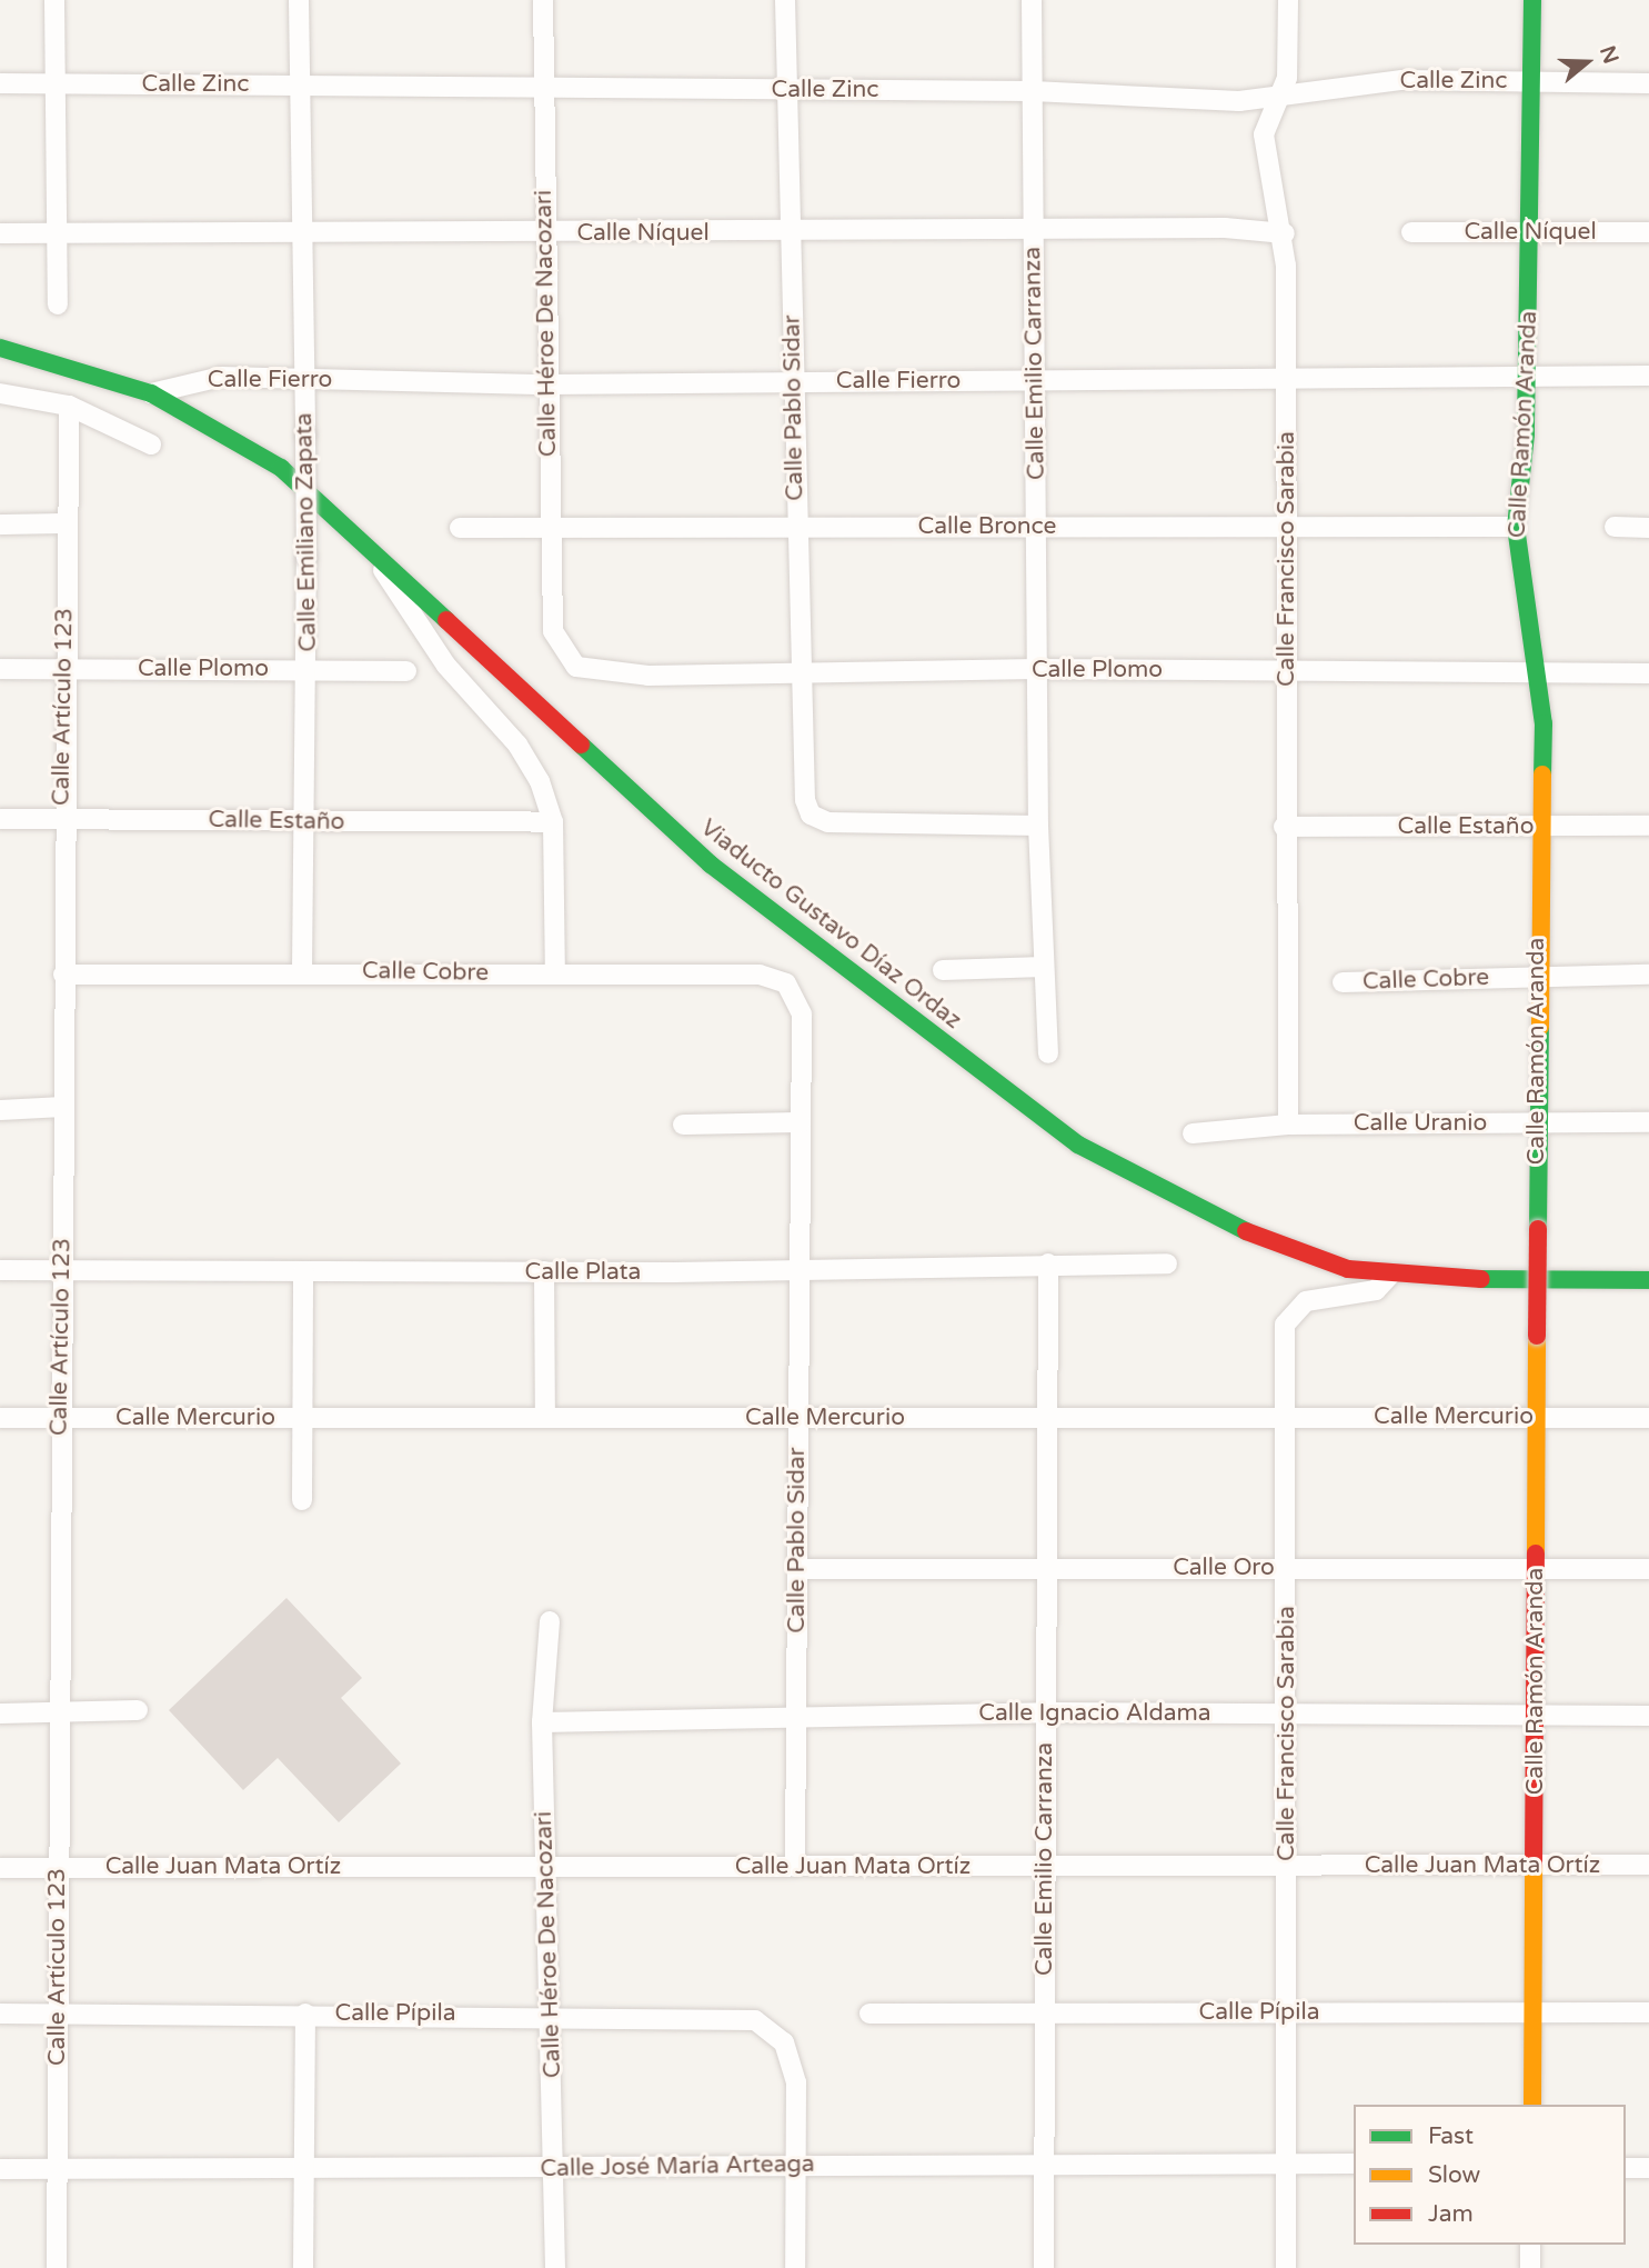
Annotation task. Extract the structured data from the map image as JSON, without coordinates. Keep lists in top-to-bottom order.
{
  "streets": {
    "street": [
      "Calle Zinc",
      "Calle Níquel",
      "Calle Héroe De Nacozari",
      "Calle Emilio Carranza",
      "Calle Fierro",
      "Calle Pablo Sidar",
      "Calle Ramón Aranda",
      "Calle Bronce",
      "Calle Emiliano Zapata",
      "Calle Francisco Sarabia",
      "Calle Plomo",
      "Calle Artículo 123",
      "Calle Estaño",
      "Viaducto Gustavo Díaz Ordaz",
      "Calle Cobre",
      "Calle Uranio",
      "Calle Plata",
      "Calle Mercurio",
      "Calle Oro",
      "Calle Ignacio Aldama",
      "Calle Juan Mata Ortíz",
      "Calle Pípila",
      "Calle José María Arteaga"
    ]
  },
  "crossings": [
    ["Calle Zinc", "Calle Héroe De Nacozari"],
    ["Calle Zinc", "Calle Emilio Carranza"],
    ["Calle Zinc", "Calle Pablo Sidar"],
    ["Calle Zinc", "Calle Ramón Aranda"],
    ["Calle Zinc", "Calle Emiliano Zapata"],
    ["Calle Zinc", "Calle Francisco Sarabia"],
    ["Calle Níquel", "Calle Héroe De Nacozari"],
    ["Calle Níquel", "Calle Emilio Carranza"],
    ["Calle Níquel", "Calle Pablo Sidar"],
    ["Calle Níquel", "Calle Ramón Aranda"],
    ["Calle Níquel", "Calle Emiliano Zapata"],
    ["Calle Níquel", "Calle Francisco Sarabia"],
    ["Calle Héroe De Nacozari", "Calle Fierro"],
    ["Calle Héroe De Nacozari", "Calle Bronce"],
    ["Calle Héroe De Nacozari", "Calle Plomo"],
    ["Calle Héroe De Nacozari", "Calle Ignacio Aldama"],
    ["Calle Héroe De Nacozari", "Calle Juan Mata Ortíz"],
    ["Calle Héroe De Nacozari", "Calle Pípila"],
    ["Calle Héroe De Nacozari", "Calle José María Arteaga"],
    ["Calle Emilio Carranza", "Calle Fierro"],
    ["Calle Emilio Carranza", "Calle Pablo Sidar"],
    ["Calle Emilio Carranza", "Calle Bronce"],
    ["Calle Emilio Carranza", "Calle Plomo"],
    ["Calle Emilio Carranza", "Calle Plata"],
    ["Calle Emilio Carranza", "Calle Mercurio"],
    ["Calle Emilio Carranza", "Calle Oro"],
    ["Calle Emilio Carranza", "Calle Ignacio Aldama"],
    ["Calle Emilio Carranza", "Calle Juan Mata Ortíz"],
    ["Calle Emilio Carranza", "Calle Pípila"],
    ["Calle Emilio Carranza", "Calle José María Arteaga"],
    ["Calle Fierro", "Calle Pablo Sidar"],
    ["Calle Fierro", "Calle Ramón Aranda"],
    ["Calle Fierro", "Calle Emiliano Zapata"],
    ["Calle Fierro", "Calle Francisco Sarabia"],
    ["Calle Fierro", "Viaducto Gustavo Díaz Ordaz"],
    ["Calle Pablo Sidar", "Calle Bronce"],
    ["Calle Pablo Sidar", "Calle Plomo"],
    ["Calle Pablo Sidar", "Calle Cobre"],
    ["Calle Pablo Sidar", "Calle Plata"],
    ["Calle Pablo Sidar", "Calle Mercurio"],
    ["Calle Pablo Sidar", "Calle Oro"],
    ["Calle Pablo Sidar", "Calle Ignacio Aldama"],
    ["Calle Pablo Sidar", "Calle Juan Mata Ortíz"],
    ["Calle Ramón Aranda", "Calle Bronce"],
    ["Calle Ramón Aranda", "Calle Plomo"],
    ["Calle Ramón Aranda", "Calle Estaño"],
    ["Calle Ramón Aranda", "Calle Cobre"],
    ["Calle Ramón Aranda", "Calle Uranio"],
    ["Calle Ramón Aranda", "Calle Mercurio"],
    ["Calle Ramón Aranda", "Calle Oro"],
    ["Calle Ramón Aranda", "Calle Ignacio Aldama"],
    ["Calle Ramón Aranda", "Calle Juan Mata Ortíz"],
    ["Calle Ramón Aranda", "Calle Pípila"],
    ["Calle Bronce", "Calle Francisco Sarabia"],
    ["Calle Emiliano Zapata", "Calle Plomo"],
    ["Calle Emiliano Zapata", "Calle Estaño"],
    ["Calle Emiliano Zapata", "Calle Cobre"],
    ["Calle Francisco Sarabia", "Calle Plomo"],
    ["Calle Francisco Sarabia", "Calle Estaño"],
    ["Calle Francisco Sarabia", "Viaducto Gustavo Díaz Ordaz"],
    ["Calle Francisco Sarabia", "Calle Uranio"],
    ["Calle Francisco Sarabia", "Calle Mercurio"],
    ["Calle Francisco Sarabia", "Calle Oro"],
    ["Calle Francisco Sarabia", "Calle Ignacio Aldama"],
    ["Calle Francisco Sarabia", "Calle Juan Mata Ortíz"],
    ["Calle Francisco Sarabia", "Calle Pípila"],
    ["Calle Francisco Sarabia", "Calle José María Arteaga"],
    ["Calle Plomo", "Calle Artículo 123"],
    ["Calle Artículo 123", "Calle Estaño"],
    ["Calle Artículo 123", "Calle Cobre"],
    ["Calle Artículo 123", "Calle Plata"],
    ["Calle Artículo 123", "Calle Mercurio"],
    ["Calle Artículo 123", "Calle Juan Mata Ortíz"],
    ["Calle Artículo 123", "Calle Pípila"],
    ["Calle Artículo 123", "Calle José María Arteaga"],
    ["Calle Pípila", "Calle José María Arteaga"]
  ],
  "legend": ["Fast", "Slow", "Jam"],
  "north": "right"
}
